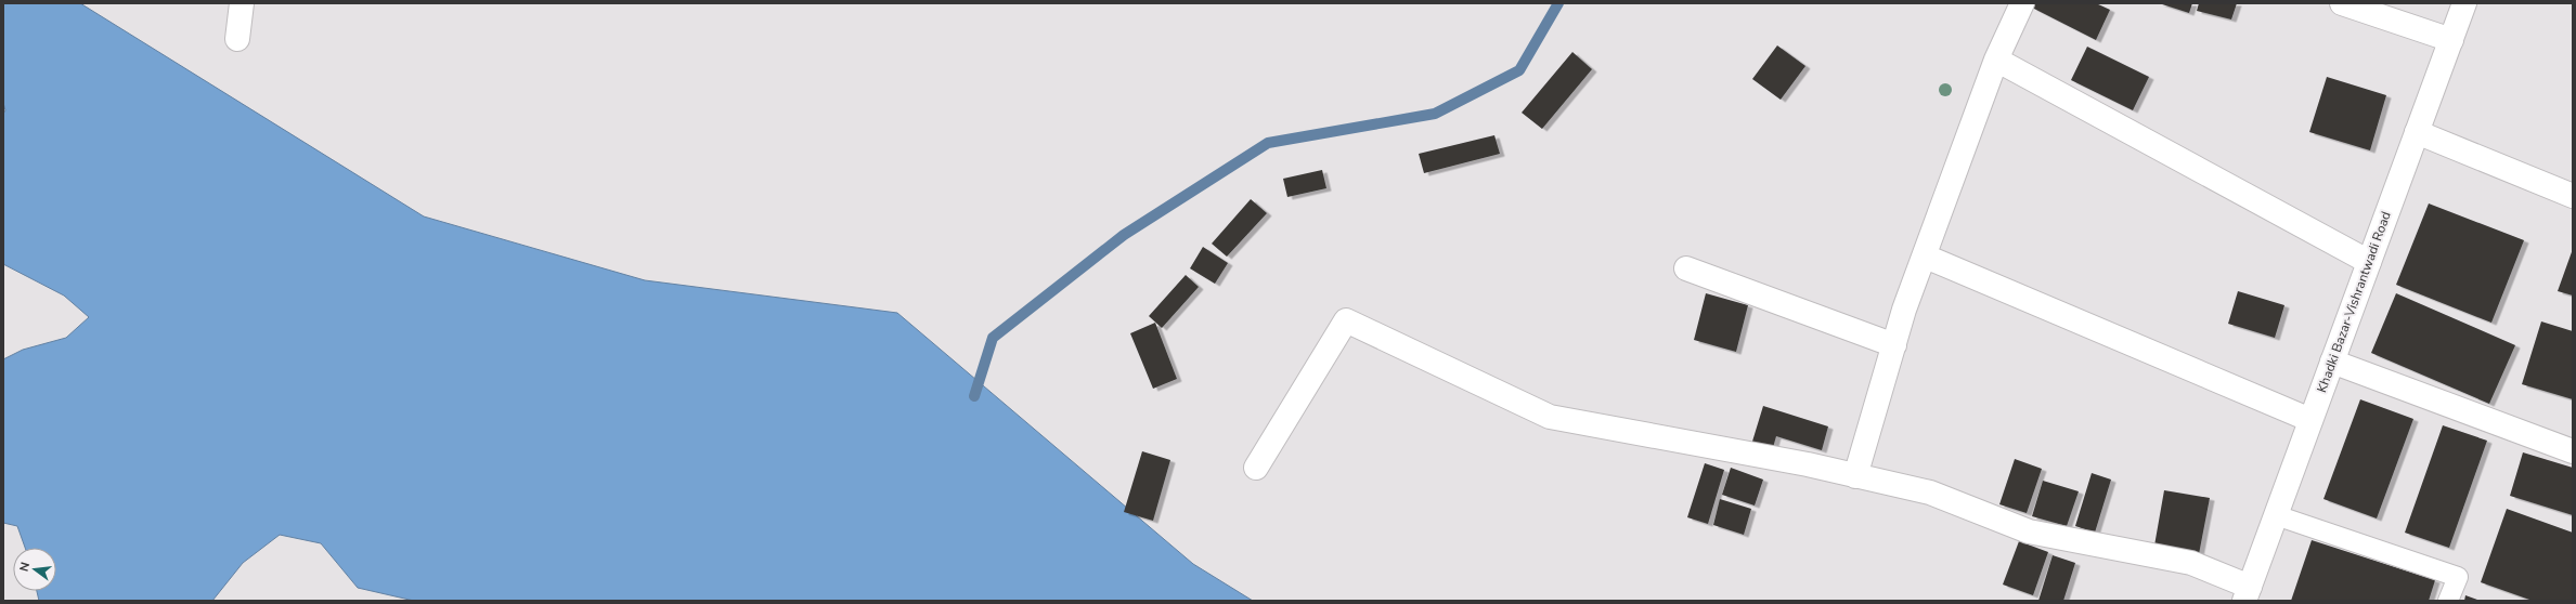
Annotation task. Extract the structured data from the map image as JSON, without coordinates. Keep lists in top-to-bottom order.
{
  "streets": {
    "street": ["Khadki Bazar-Vishrantwadi Road"]
  },
  "north": "left"
}
